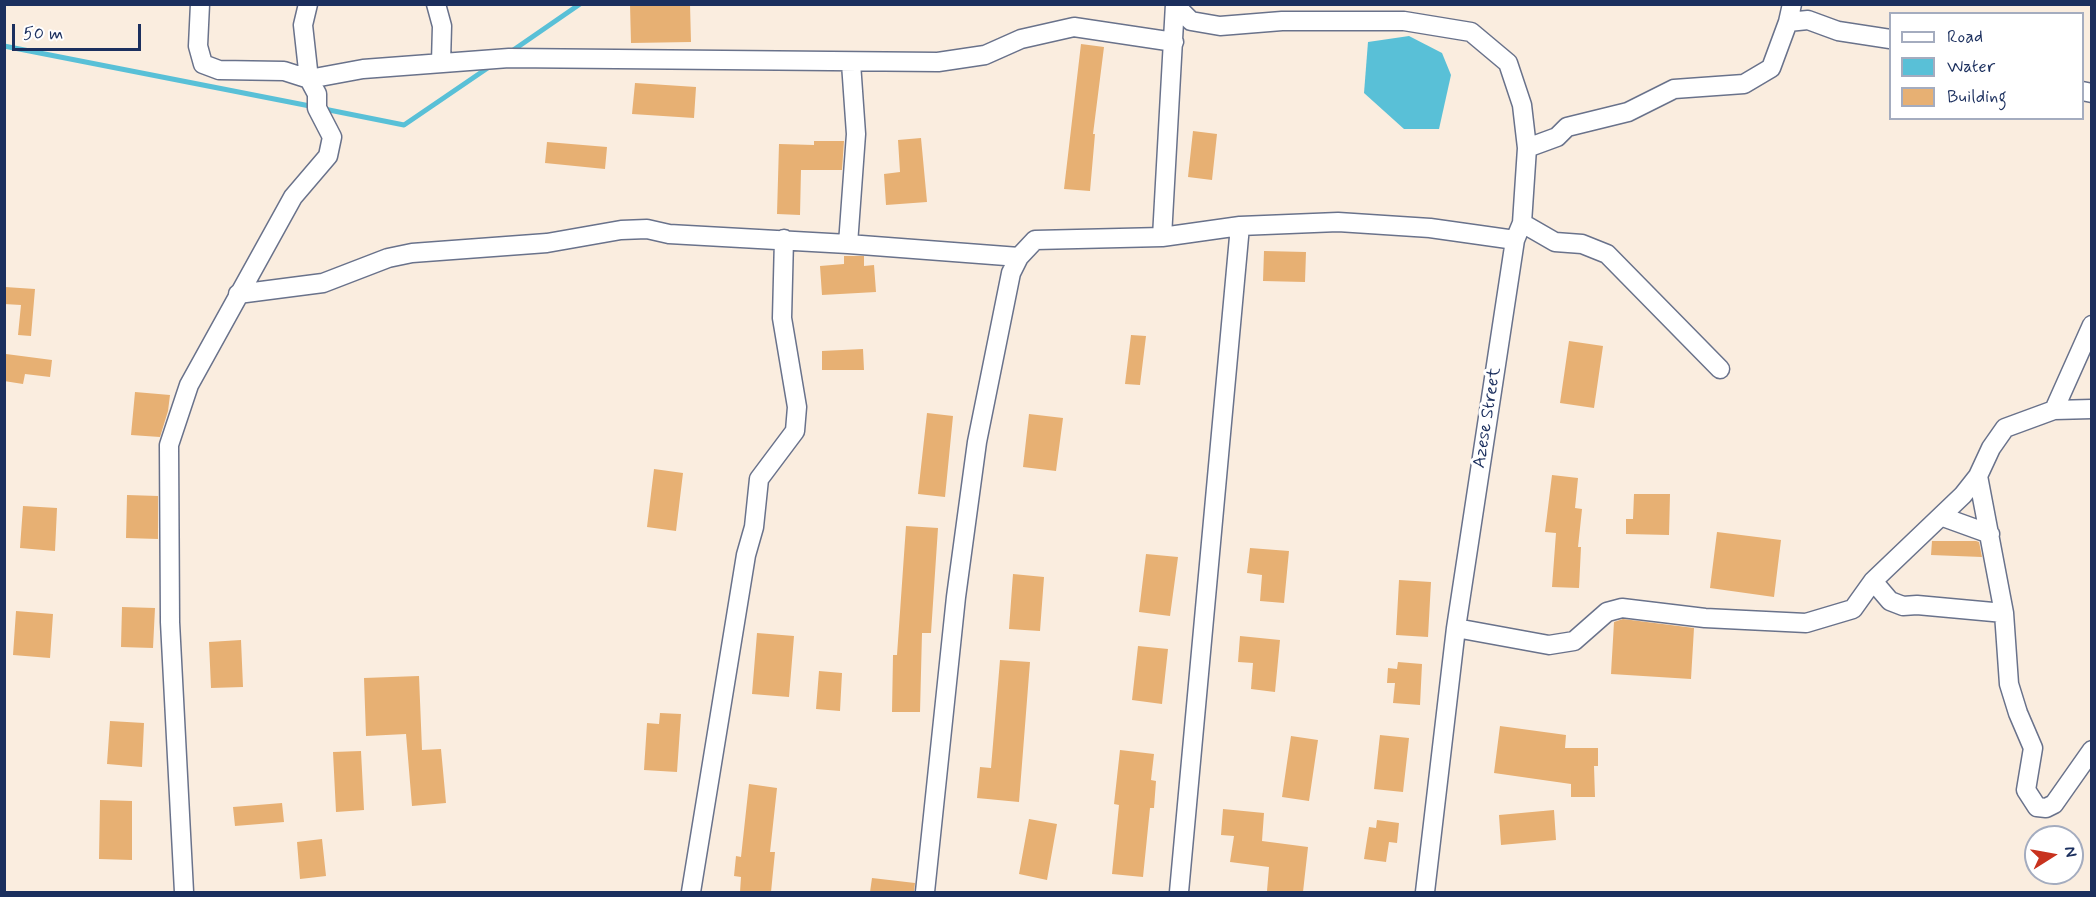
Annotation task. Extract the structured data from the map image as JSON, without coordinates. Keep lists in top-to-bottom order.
{
  "streets": {
    "street": ["Azese Street"]
  },
  "legend": ["Road", "Water", "Building"],
  "scale_bar": "50 m",
  "north": "right"
}
